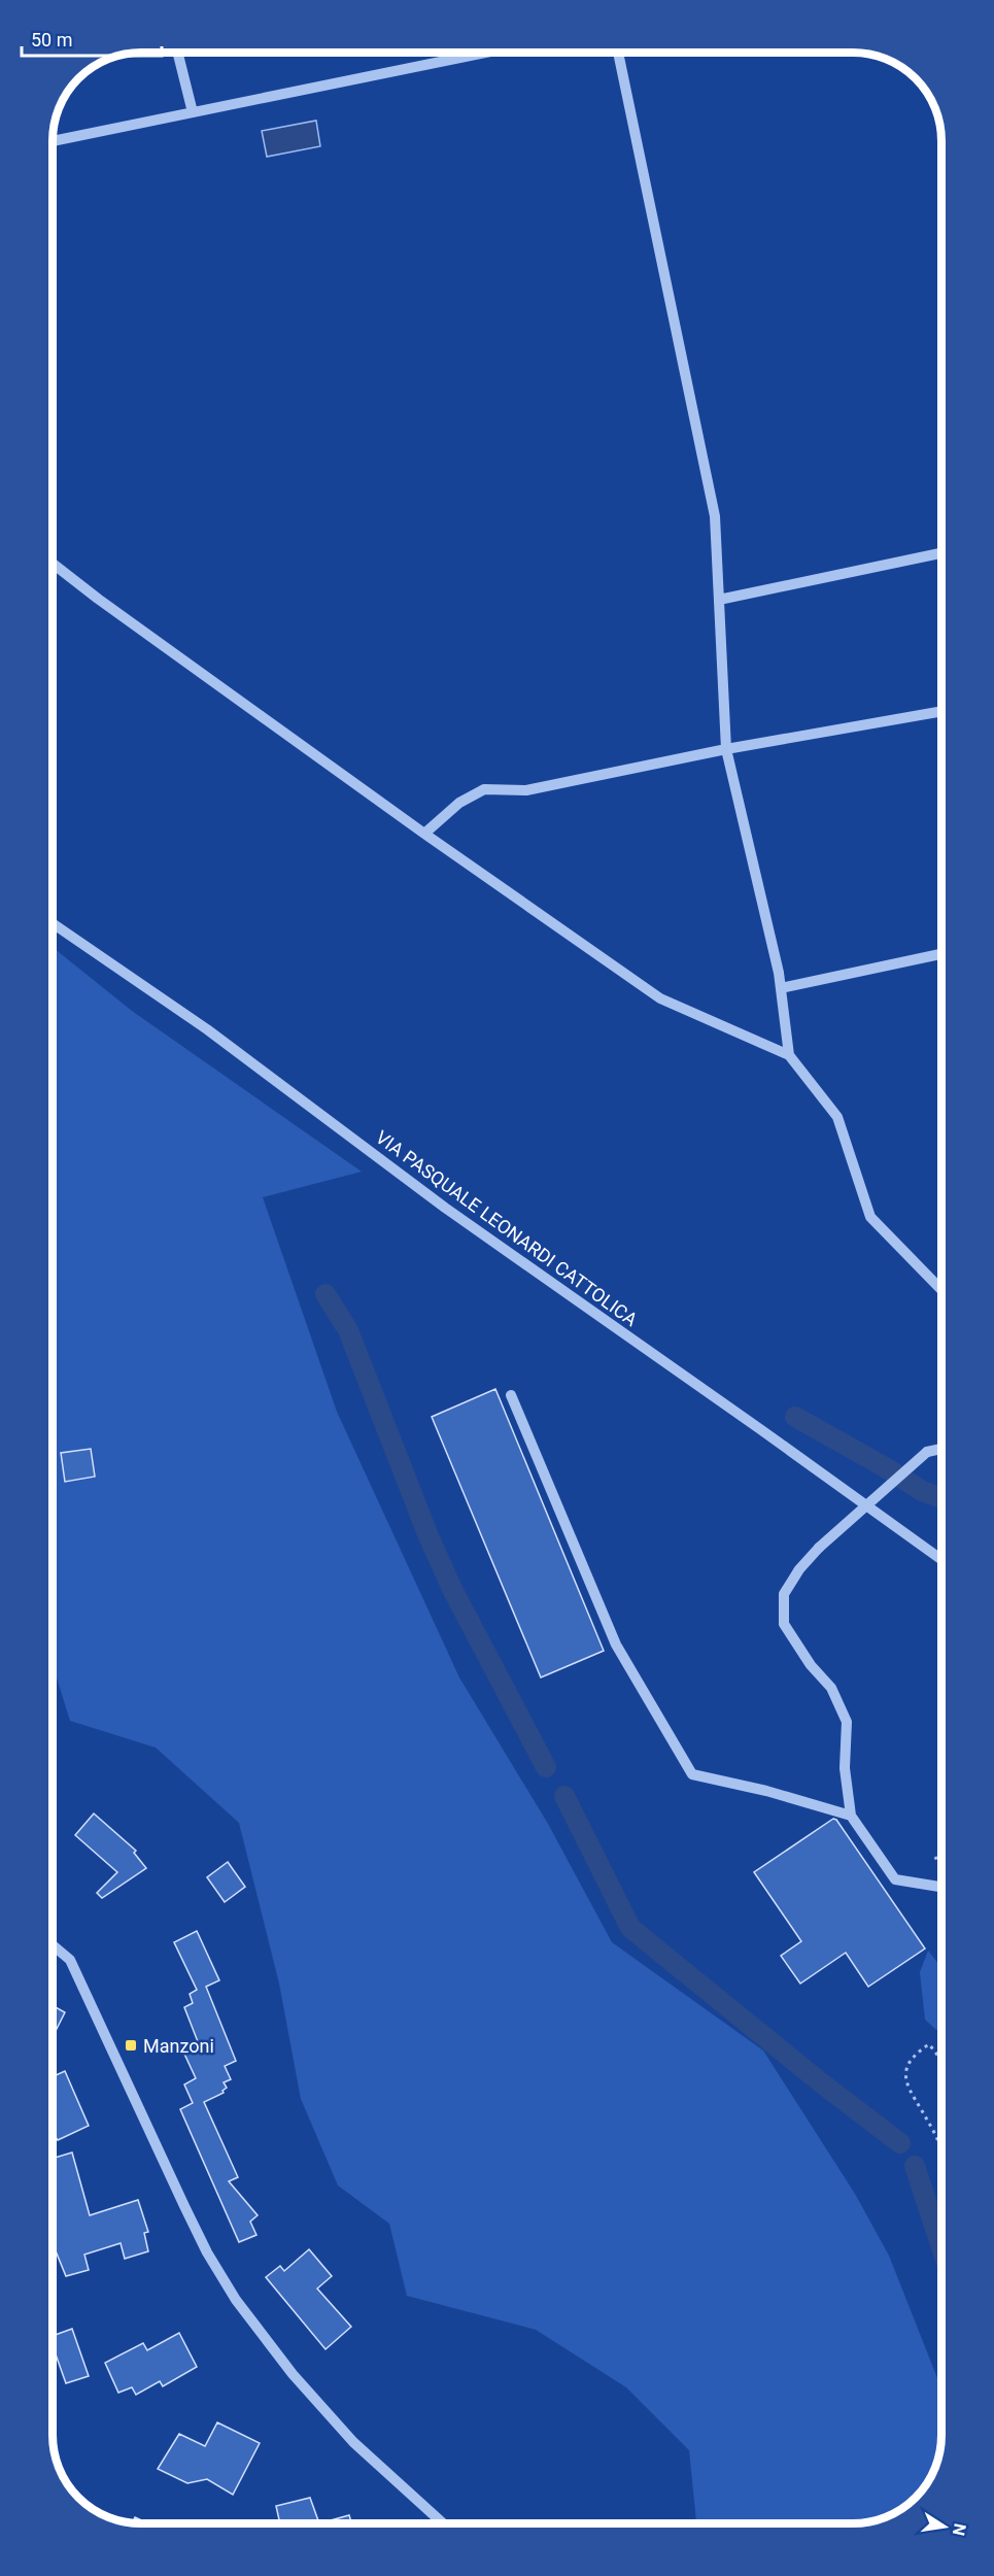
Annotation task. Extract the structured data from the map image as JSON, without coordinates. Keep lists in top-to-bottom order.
{
  "streets": {
    "street": ["VIA PASQUALE LEONARDI CATTOLICA"]
  },
  "places": {
    "transit": ["Manzoni"]
  },
  "scale_bar": "50 m",
  "north": "right"
}
